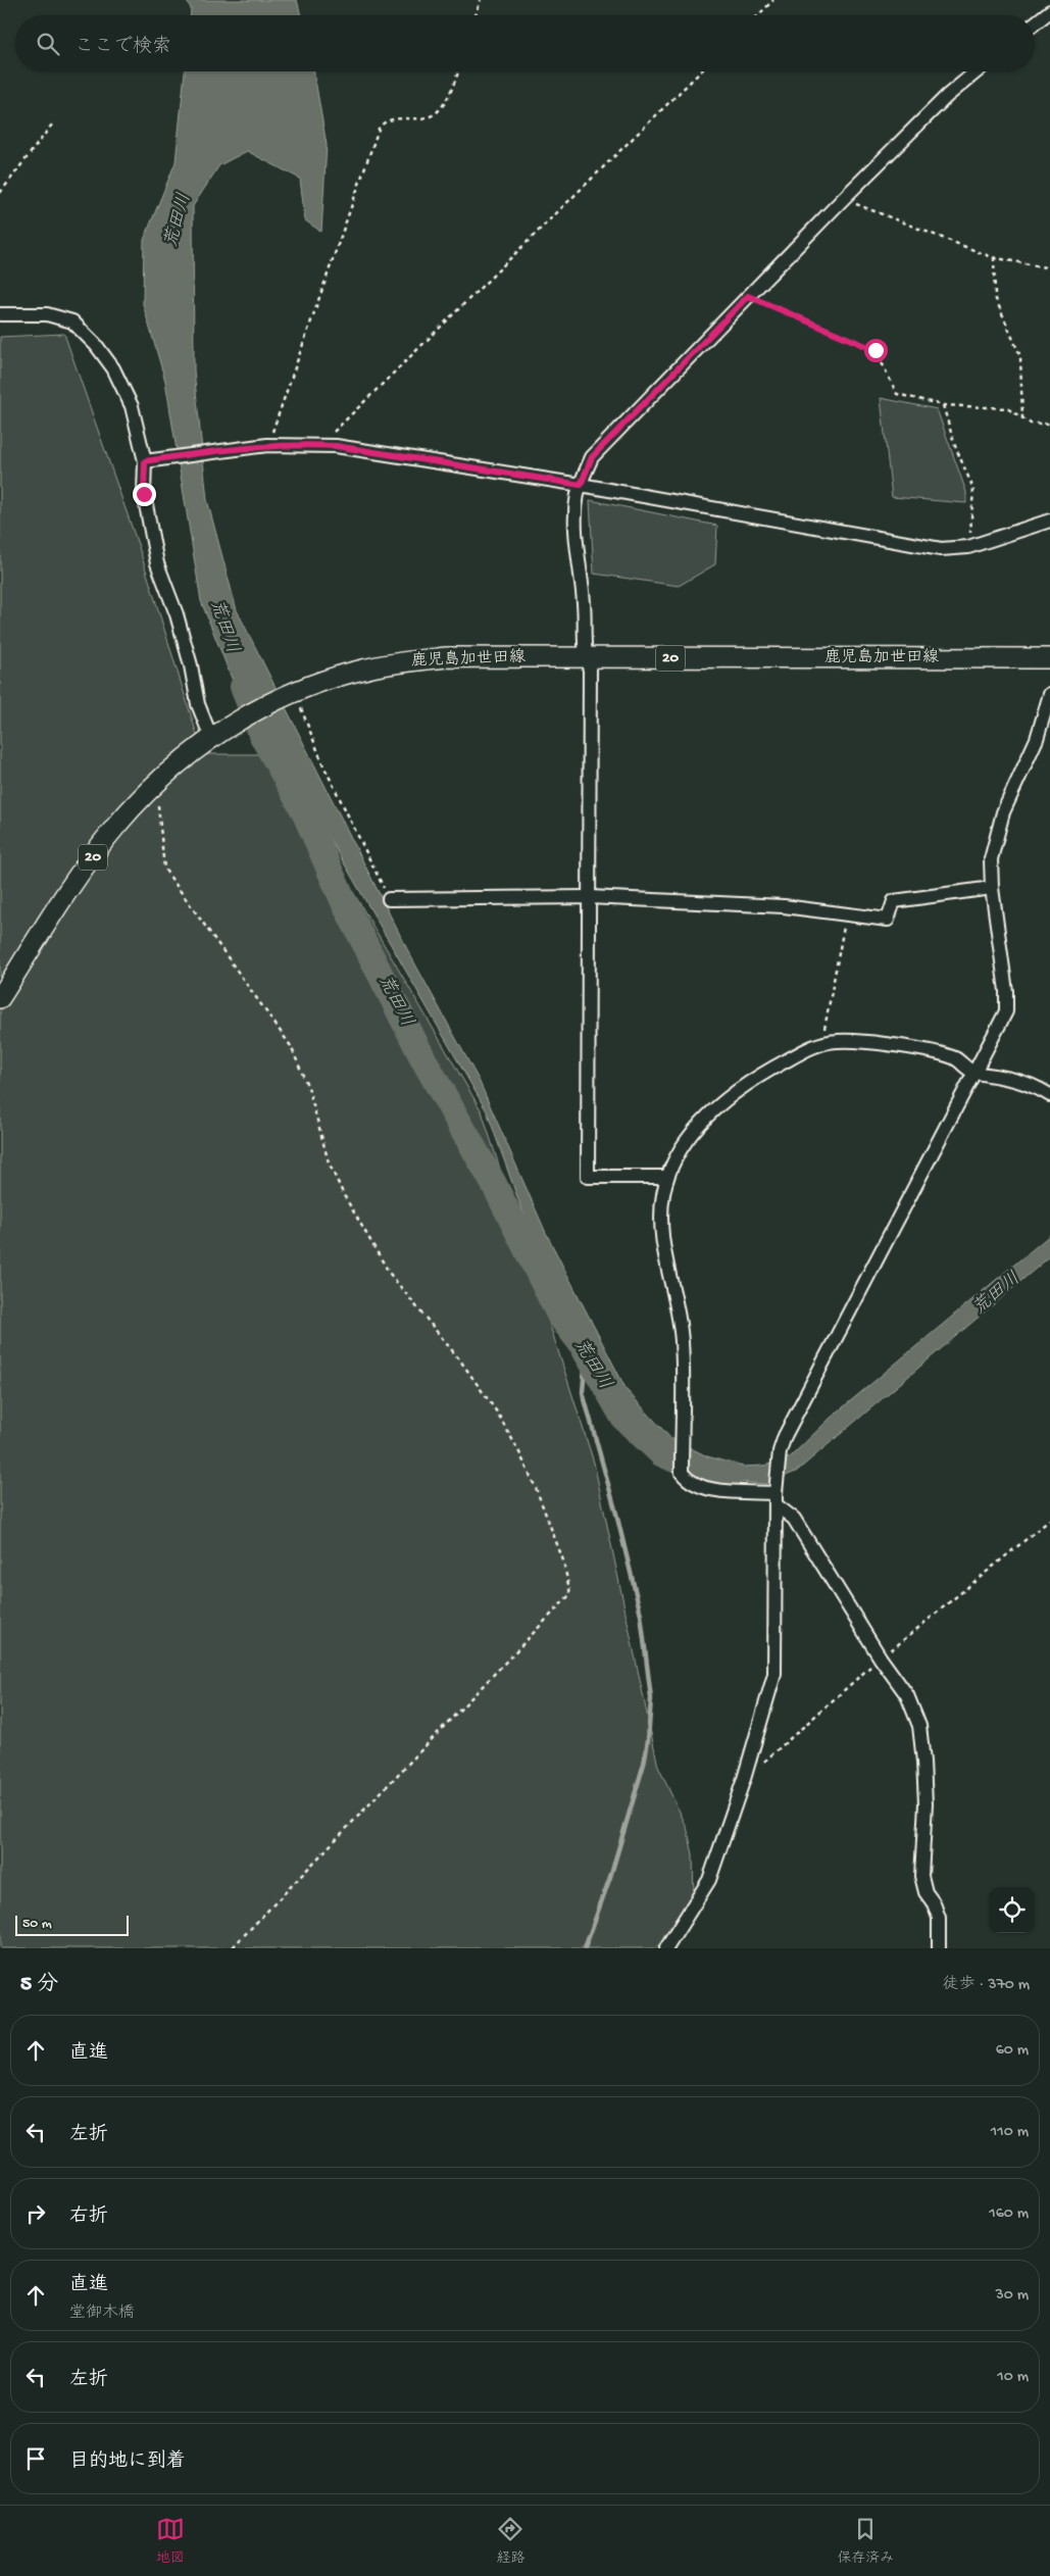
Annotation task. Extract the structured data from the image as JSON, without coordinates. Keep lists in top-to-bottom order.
{
  "streets": {
    "main road": ["20", "鹿児島加世田線"]
  },
  "water": ["荒田川"],
  "scale_bar": "50 m",
  "page": {
    "search": "ここで検索",
    "scale": "50 m",
    "heading": ["5 分", "徒歩 · 370 m"],
    "list": [
      ["直進", "60 m"],
      ["左折", "110 m"],
      ["右折", "160 m"],
      ["直進", "堂御木橋", "30 m"],
      ["左折", "10 m"],
      "目的地に到着"
    ],
    "nav": ["地図", "経路", "保存済み"]
  }
}
